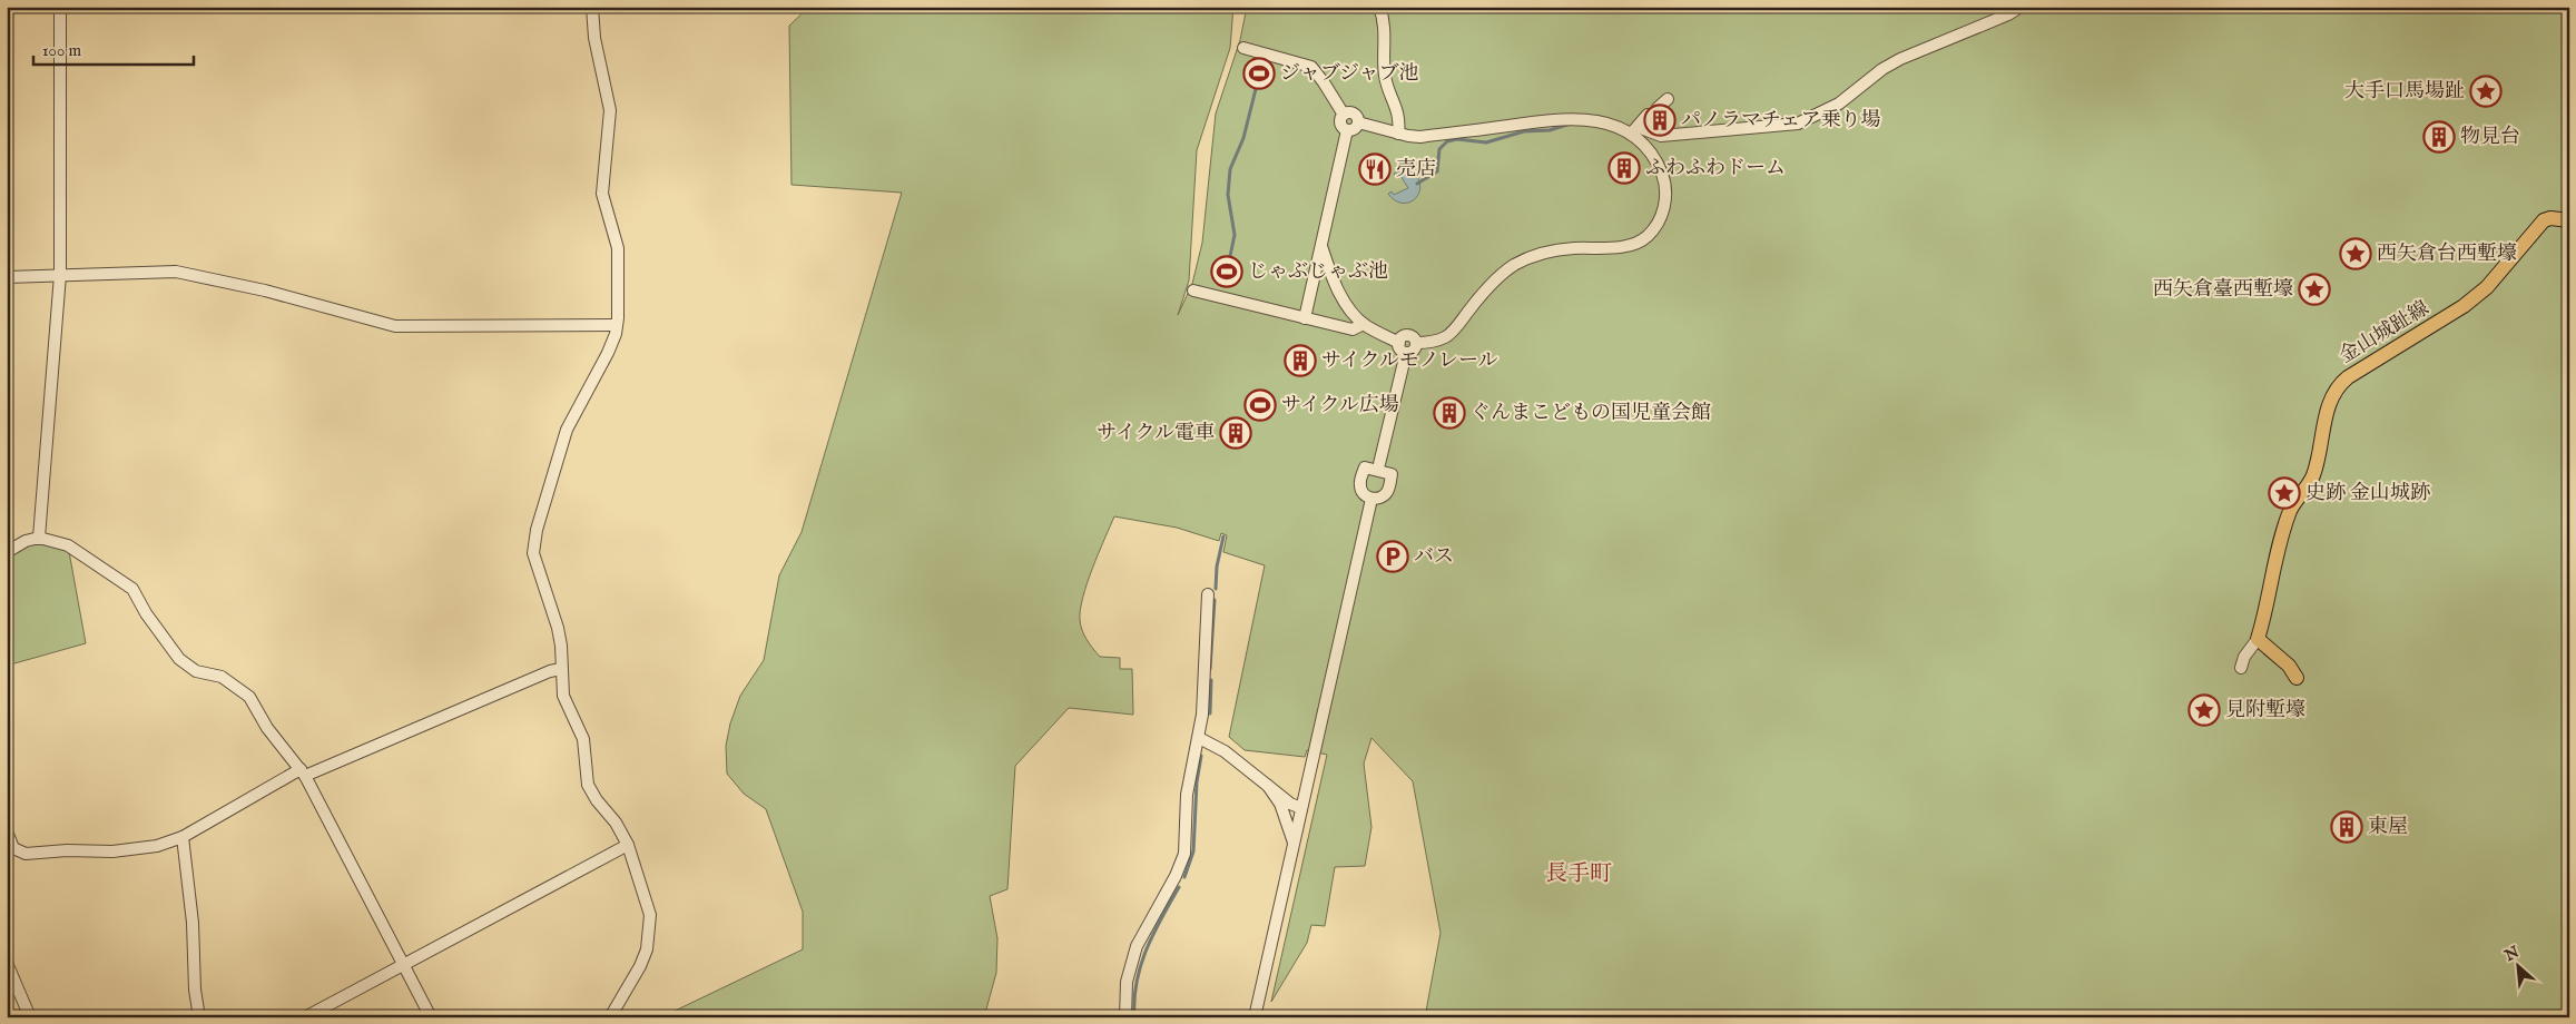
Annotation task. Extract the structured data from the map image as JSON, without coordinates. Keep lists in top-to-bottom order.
{
  "streets": {
    "main road": ["金山城趾線"]
  },
  "districts": ["長手町"],
  "places": {
    "sports": ["ジャブジャブ池", "じゃぶじゃぶ池", "サイクル広場"],
    "place": [
      "大手口馬場趾",
      "西矢倉台西塹壕",
      "西矢倉臺西塹壕",
      "史跡 金山城跡",
      "見附塹壕"
    ],
    "building": [
      "パノラマチェア乗り場",
      "物見台",
      "ふわふわドーム",
      "サイクルモノレール",
      "ぐんまこどもの国児童会館",
      "サイクル電車",
      "東屋"
    ],
    "restaurant": ["売店"],
    "parking": ["バス"]
  },
  "scale_bar": "100 m",
  "north": "top left"
}
